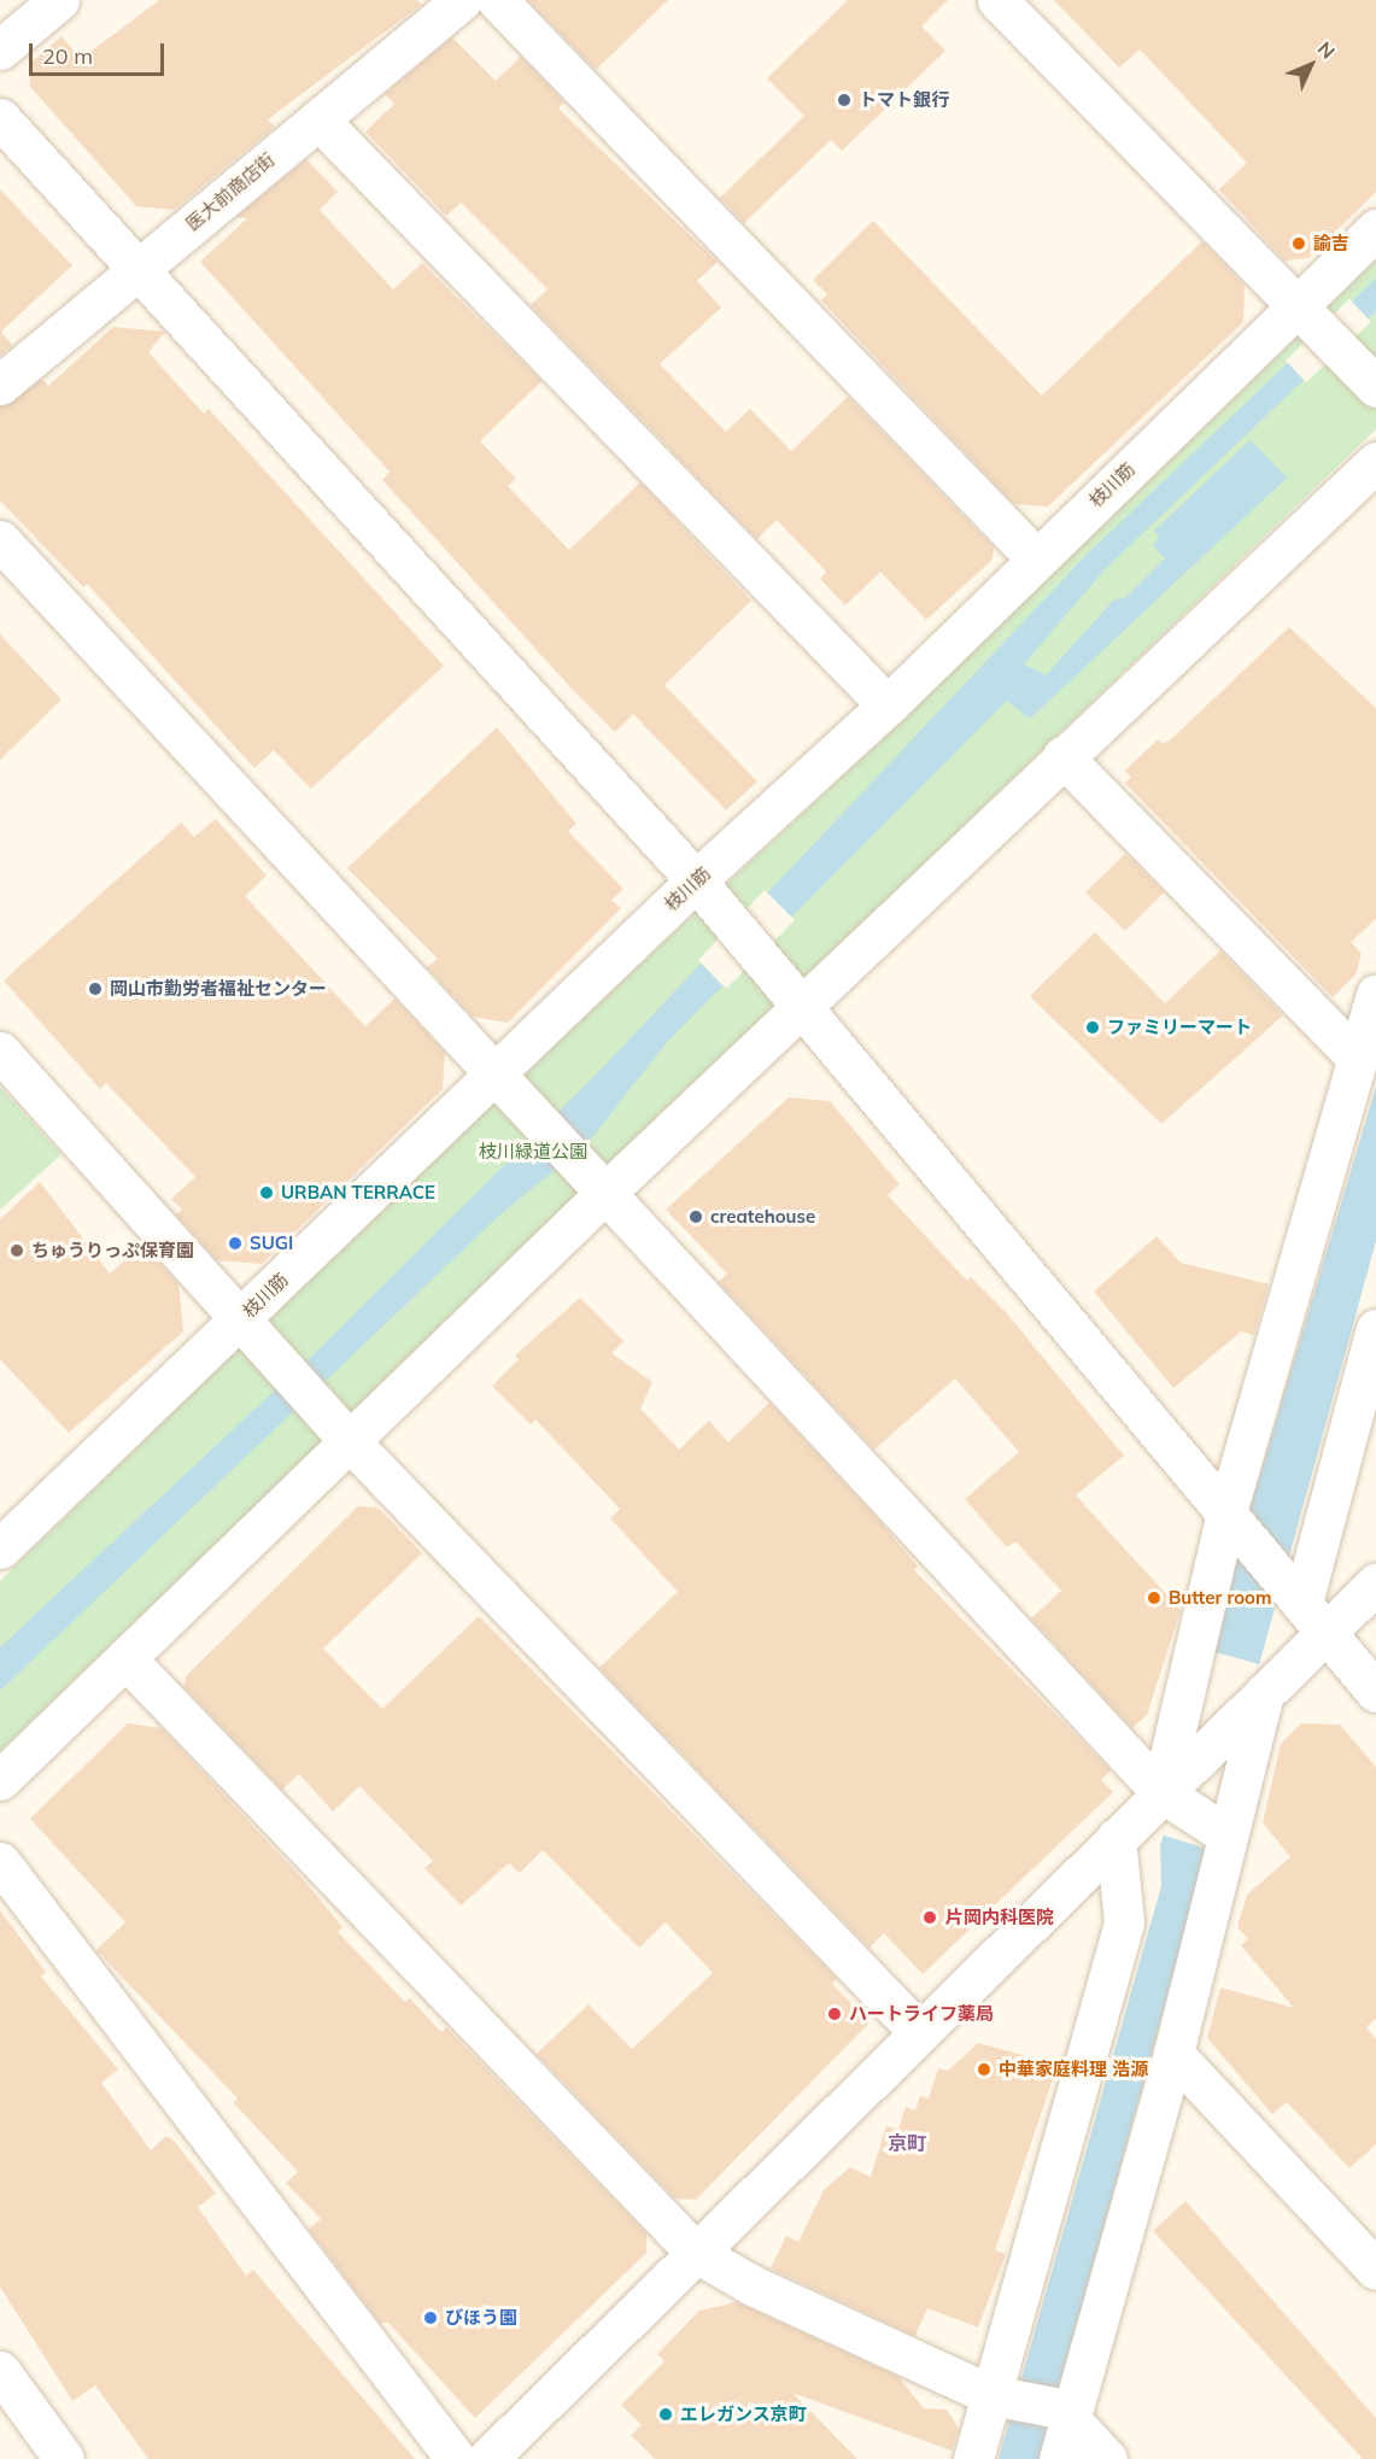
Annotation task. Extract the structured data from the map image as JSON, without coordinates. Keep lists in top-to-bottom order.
{
  "streets": {
    "street": ["医大前商店街", "枝川筋"]
  },
  "districts": ["京町"],
  "parks": ["枝川緑道公園"],
  "places": [
    "トマト銀行",
    "諭吉",
    "岡山市勤労者福祉センター",
    "ファミリーマート",
    "URBAN TERRACE",
    "createhouse",
    "SUGI",
    "ちゅうりっぷ保育園",
    "Butter room",
    "片岡内科医院",
    "ハートライフ薬局",
    "中華家庭料理 浩源",
    "びほう園",
    "エレガンス京町"
  ],
  "scale_bar": "20 m",
  "north": "top right"
}
